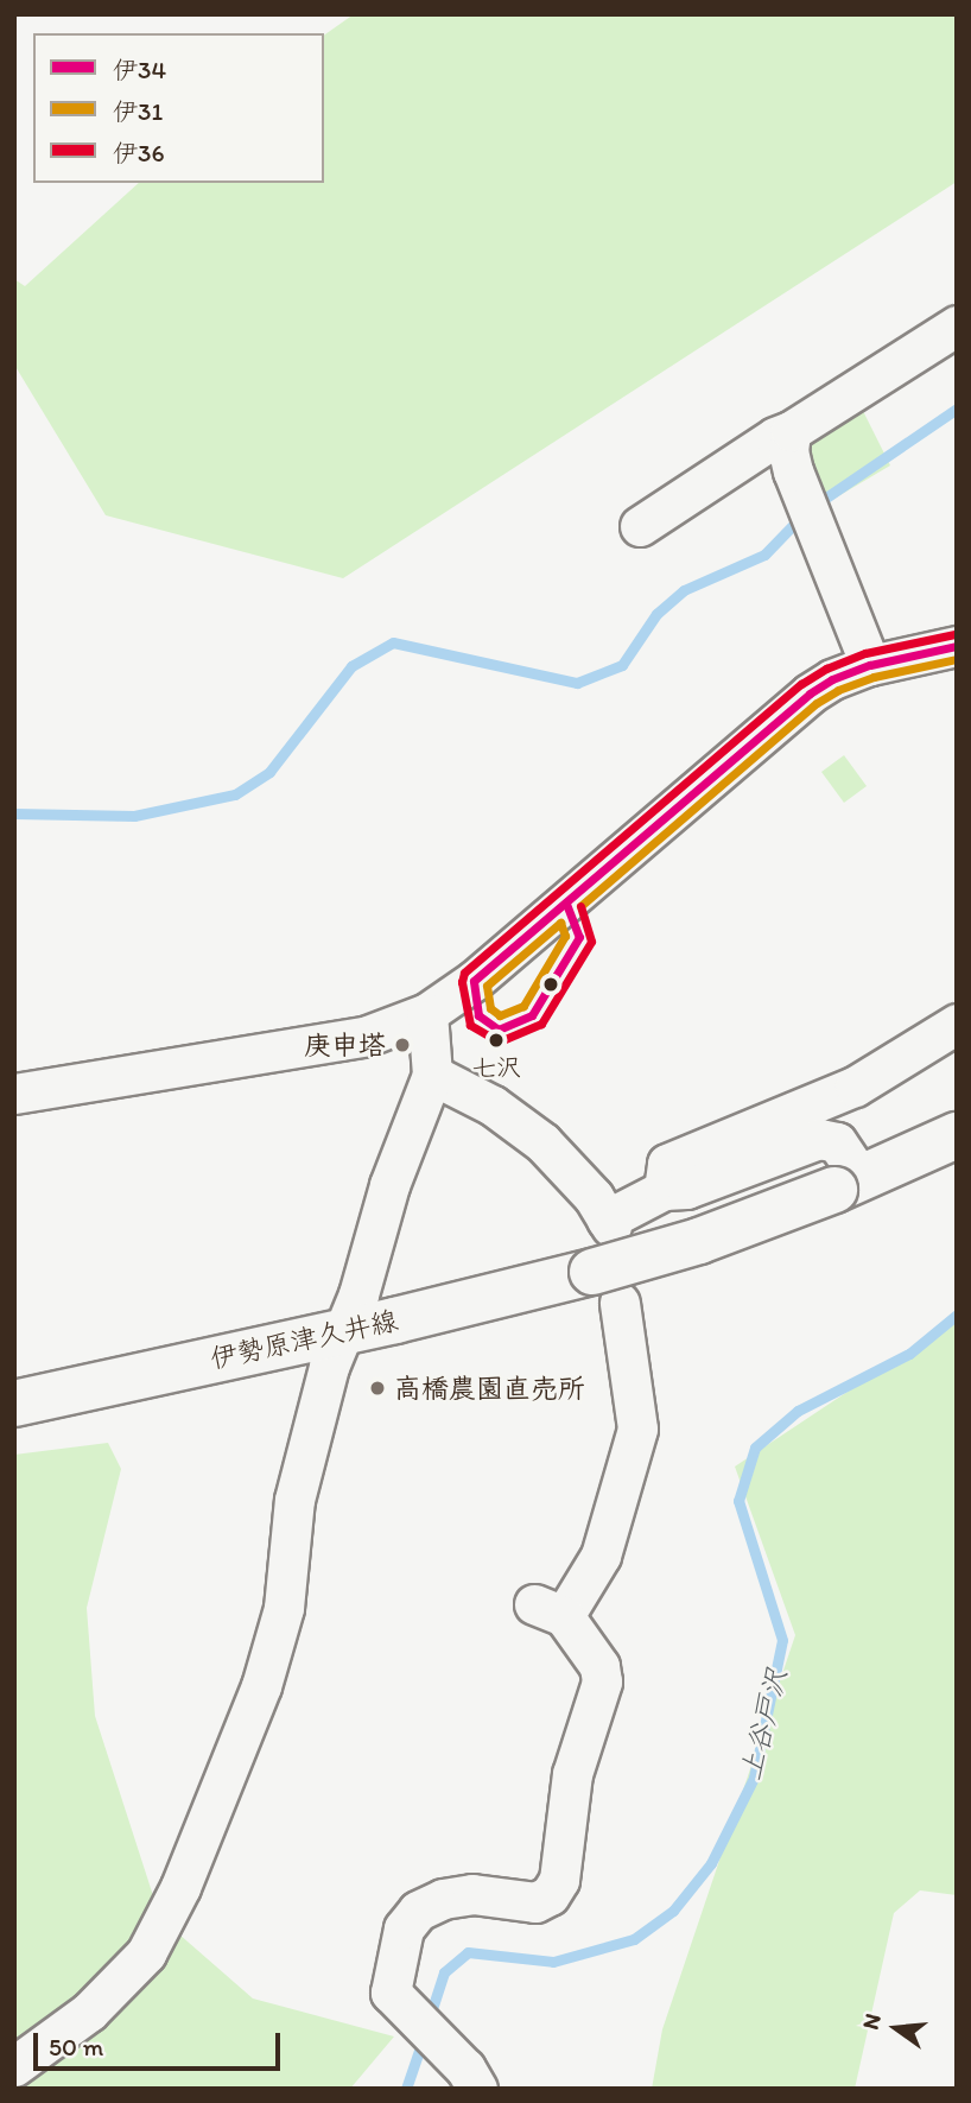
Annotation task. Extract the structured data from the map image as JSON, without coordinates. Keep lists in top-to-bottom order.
{
  "streets": {
    "main road": ["伊勢原津久井線"]
  },
  "water": ["上谷戸沢"],
  "places": ["七沢", "庚申塔", "高橋農園直売所"],
  "lines": ["transit line 伊36", "transit line 伊34", "transit line 伊31"],
  "legend": ["伊34", "伊31", "伊36"],
  "scale_bar": "50 m",
  "north": "left"
}
